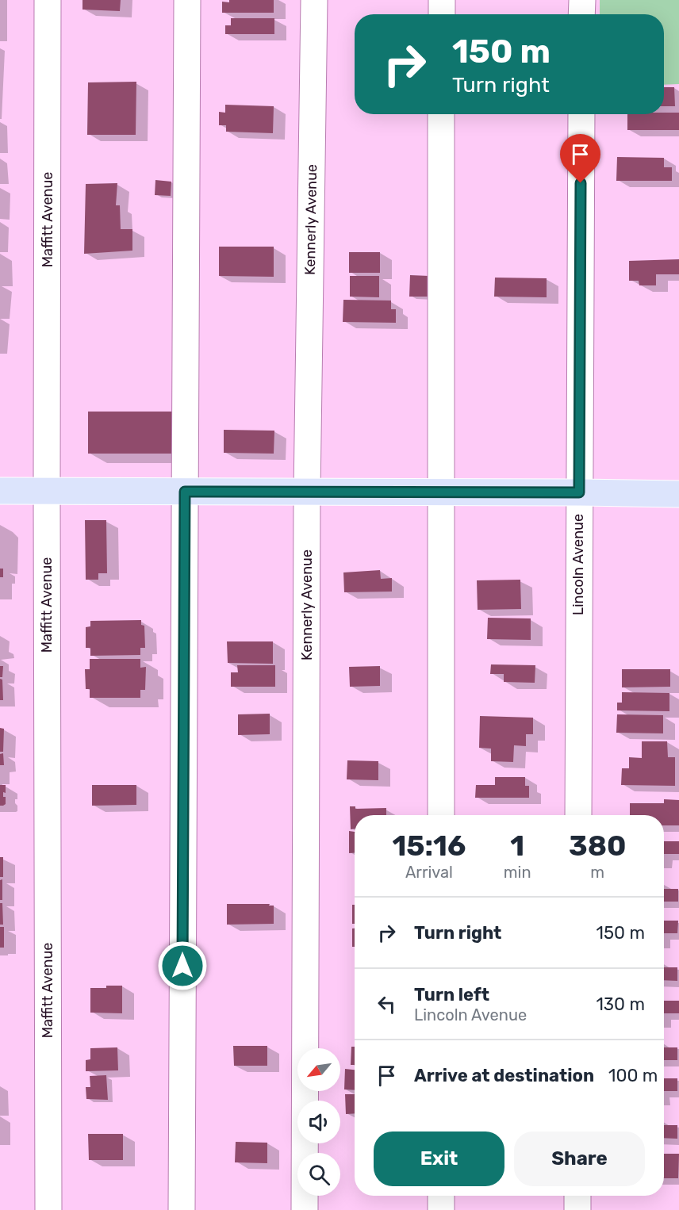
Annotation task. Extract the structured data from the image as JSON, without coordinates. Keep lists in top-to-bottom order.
{
  "streets": {
    "street": ["Maffitt Avenue", "Kennerly Avenue", "Lincoln Avenue"]
  },
  "north": "bottom left",
  "page": {
    "turn": ["150 m", "Turn right"],
    "eta": [
      "15:16",
      "Arrival",
      "1",
      "min",
      "380",
      "m"
    ],
    "list": [
      {
        "name": "Turn right",
        "value": "150 m"
      },
      {
        "name": "Turn left",
        "note": "Lincoln Avenue",
        "value": "130 m"
      },
      {
        "name": "Arrive at destination",
        "value": "100 m"
      }
    ],
    "buttons": ["Exit", "Share"]
  }
}
